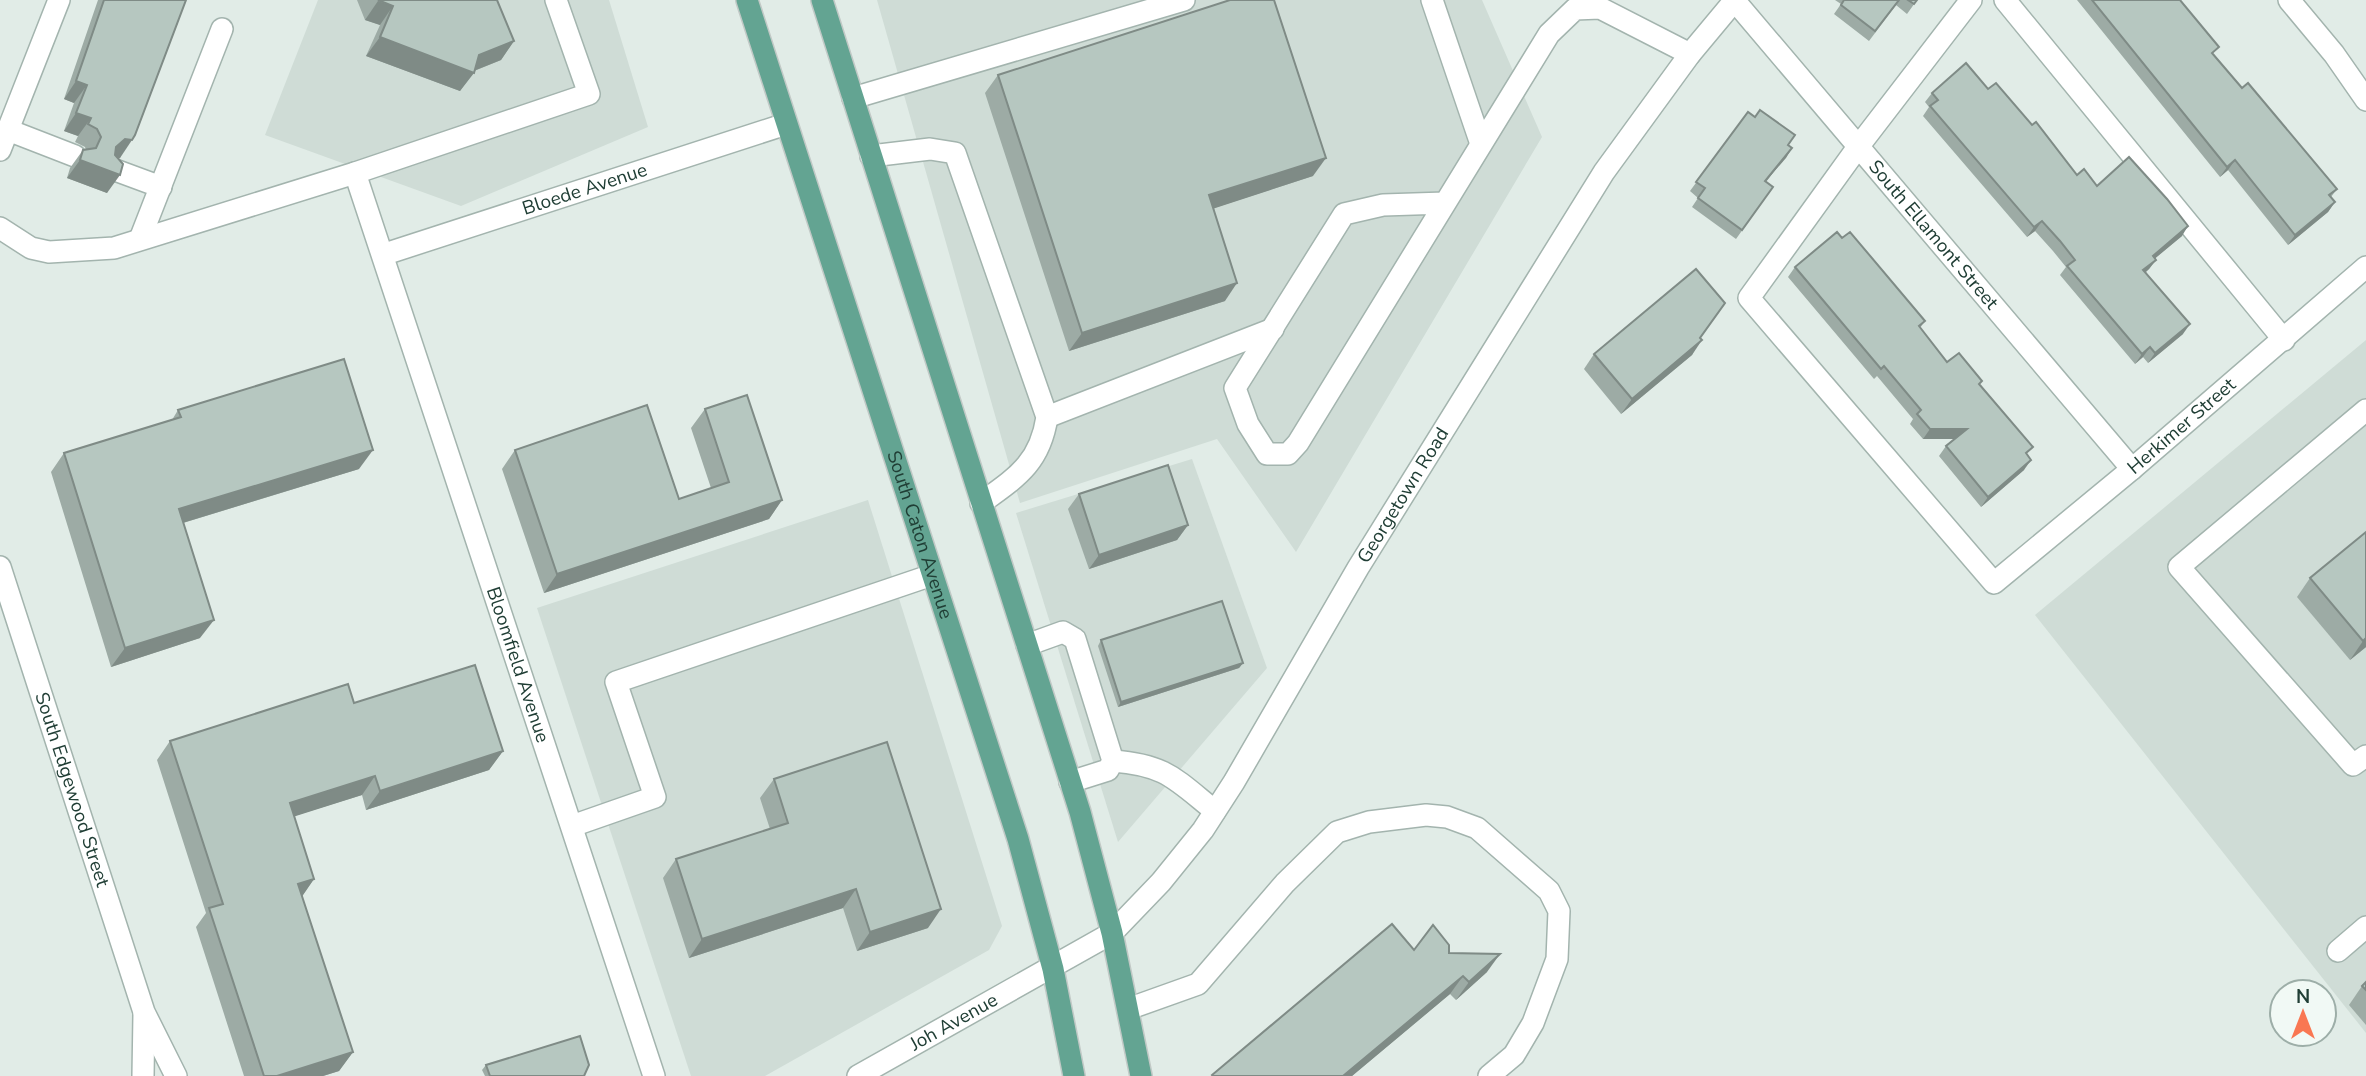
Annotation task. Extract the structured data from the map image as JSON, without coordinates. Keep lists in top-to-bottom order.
{
  "streets": {
    "main road": ["South Caton Avenue"],
    "street": [
      "Bloede Avenue",
      "South Ellamont Street",
      "Herkimer Street",
      "Georgetown Road",
      "Bloomfield Avenue",
      "South Edgewood Street",
      "Joh Avenue"
    ]
  },
  "crossings": [
    ["Bloede Avenue", "South Caton Avenue"],
    ["Bloede Avenue", "Bloomfield Avenue"],
    ["South Ellamont Street", "Herkimer Street"],
    ["South Ellamont Street", "Georgetown Road"],
    ["Georgetown Road", "South Caton Avenue"],
    ["Georgetown Road", "Joh Avenue"],
    ["South Caton Avenue", "Joh Avenue"]
  ],
  "north": "top"
}
